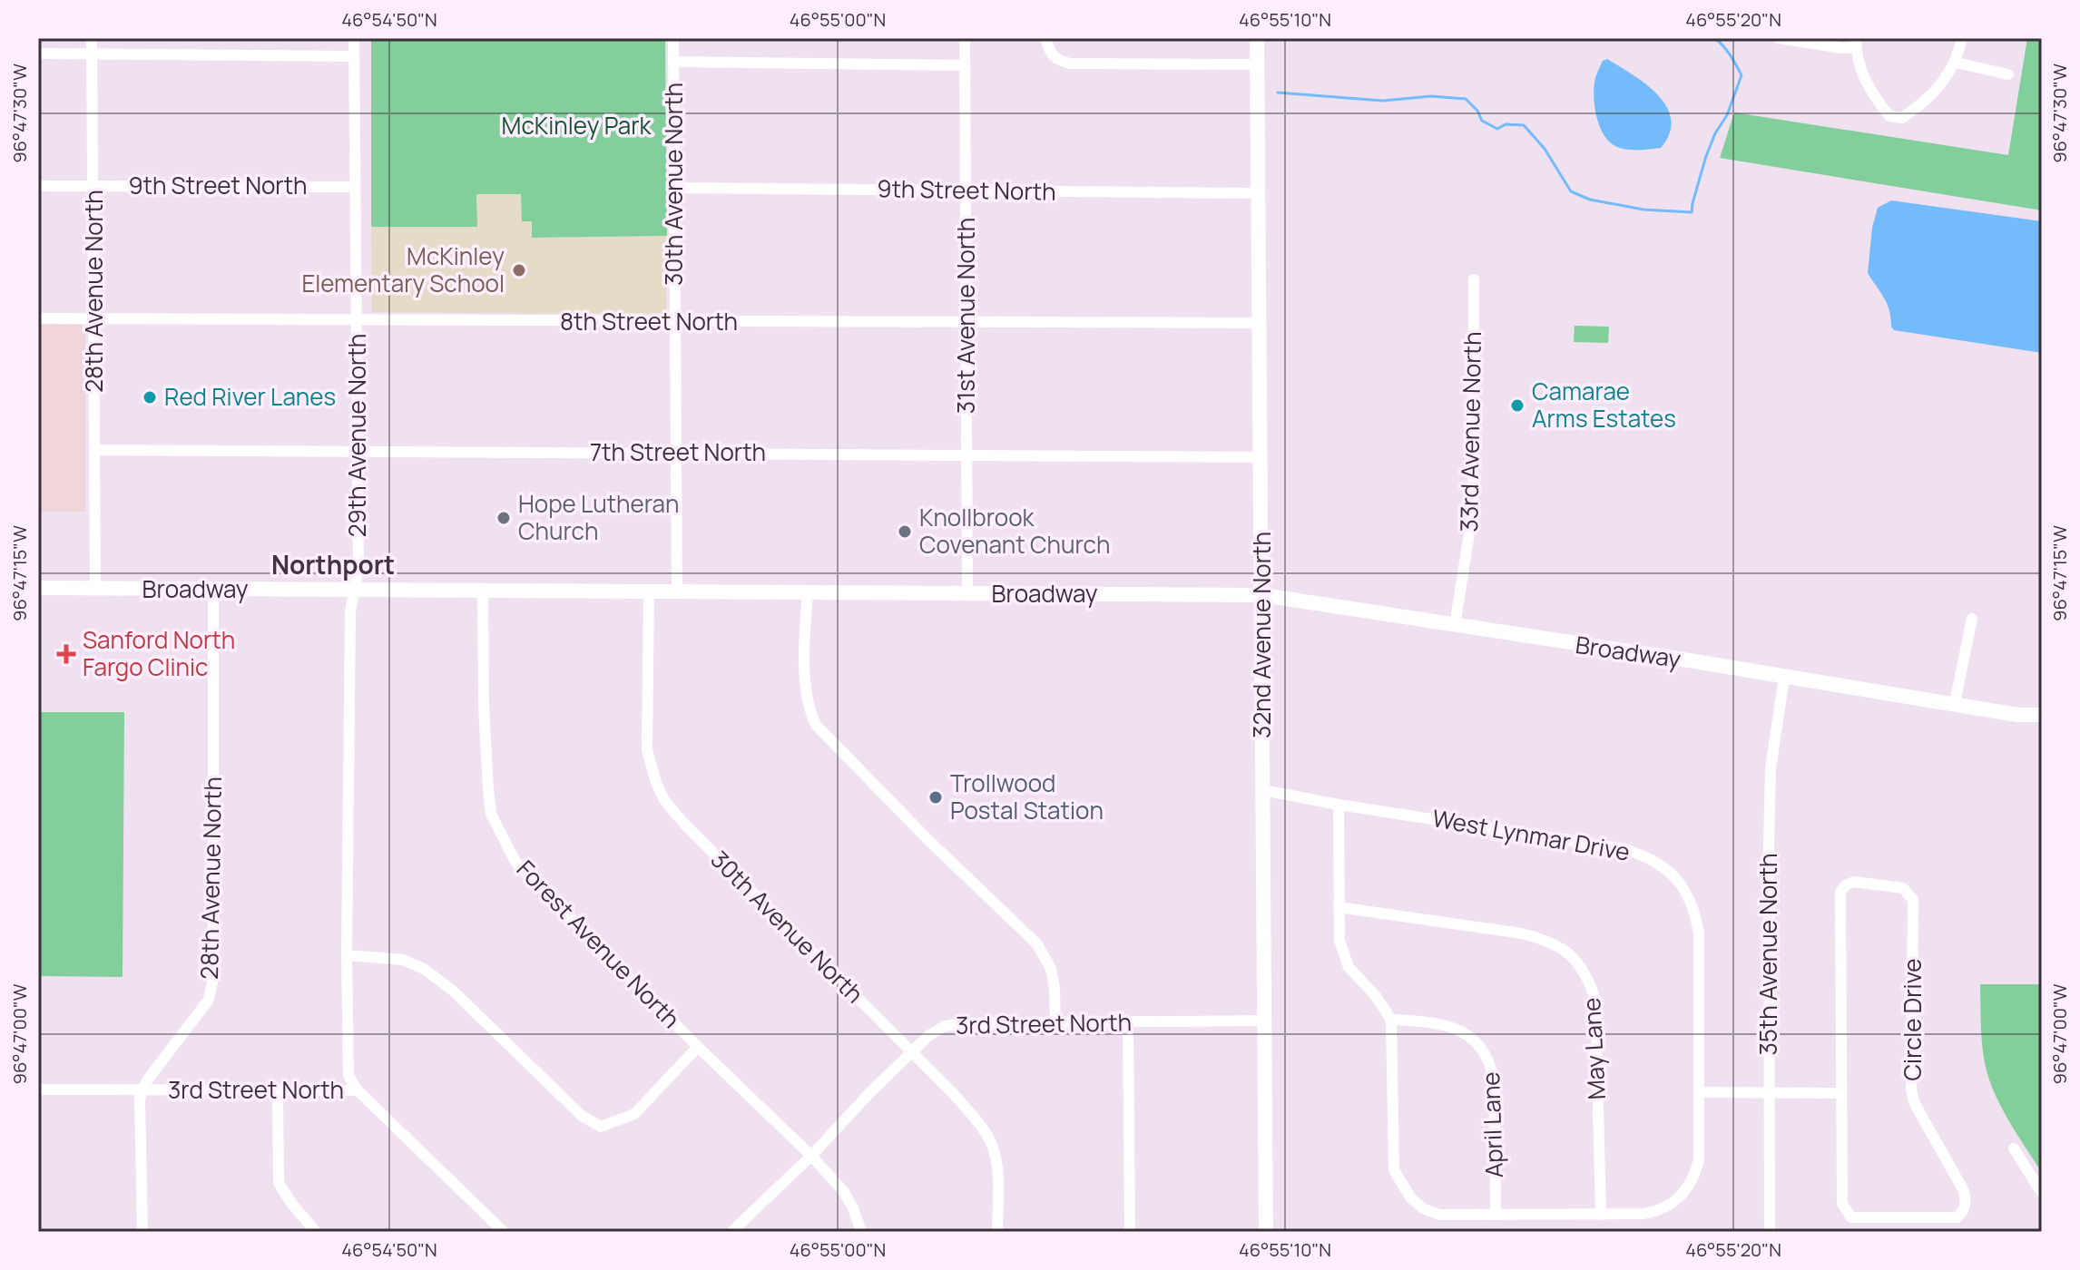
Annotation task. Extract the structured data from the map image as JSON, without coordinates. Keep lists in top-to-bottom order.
{
  "streets": {
    "street": [
      "30th Avenue North",
      "9th Street North",
      "28th Avenue North",
      "31st Avenue North",
      "8th Street North",
      "33rd Avenue North",
      "29th Avenue North",
      "7th Street North",
      "Broadway",
      "32nd Avenue North",
      "West Lynmar Drive",
      "Forest Avenue North",
      "35th Avenue North",
      "Circle Drive",
      "3rd Street North",
      "May Lane",
      "April Lane"
    ]
  },
  "crossings": [
    ["30th Avenue North", "9th Street North"],
    ["30th Avenue North", "8th Street North"],
    ["30th Avenue North", "7th Street North"],
    ["30th Avenue North", "Broadway"],
    ["30th Avenue North", "3rd Street North"],
    ["9th Street North", "28th Avenue North"],
    ["9th Street North", "31st Avenue North"],
    ["9th Street North", "29th Avenue North"],
    ["9th Street North", "32nd Avenue North"],
    ["28th Avenue North", "8th Street North"],
    ["28th Avenue North", "7th Street North"],
    ["28th Avenue North", "Broadway"],
    ["28th Avenue North", "3rd Street North"],
    ["31st Avenue North", "8th Street North"],
    ["31st Avenue North", "7th Street North"],
    ["31st Avenue North", "Broadway"],
    ["8th Street North", "29th Avenue North"],
    ["8th Street North", "32nd Avenue North"],
    ["33rd Avenue North", "Broadway"],
    ["29th Avenue North", "7th Street North"],
    ["29th Avenue North", "Broadway"],
    ["29th Avenue North", "3rd Street North"],
    ["7th Street North", "32nd Avenue North"],
    ["Broadway", "32nd Avenue North"],
    ["Broadway", "Forest Avenue North"],
    ["Broadway", "35th Avenue North"],
    ["32nd Avenue North", "West Lynmar Drive"],
    ["32nd Avenue North", "3rd Street North"],
    ["West Lynmar Drive", "May Lane"],
    ["West Lynmar Drive", "April Lane"],
    ["Forest Avenue North", "3rd Street North"]
  ],
  "districts": ["Northport"],
  "parks": ["McKinley Park"],
  "places": {
    "other": [
      "McKinley Elementary School",
      "Red River Lanes",
      "Camarae Arms Estates",
      "Hope Lutheran Church",
      "Knollbrook Covenant Church",
      "Trollwood Postal Station"
    ],
    "health": ["Sanford North Fargo Clinic"]
  },
  "coordinates": [
    "46°54'50\"N",
    "46°55'00\"N",
    "46°55'10\"N",
    "46°55'20\"N",
    "96°47'30\"W",
    "96°47'15\"W",
    "96°47'00\"W"
  ]
}
